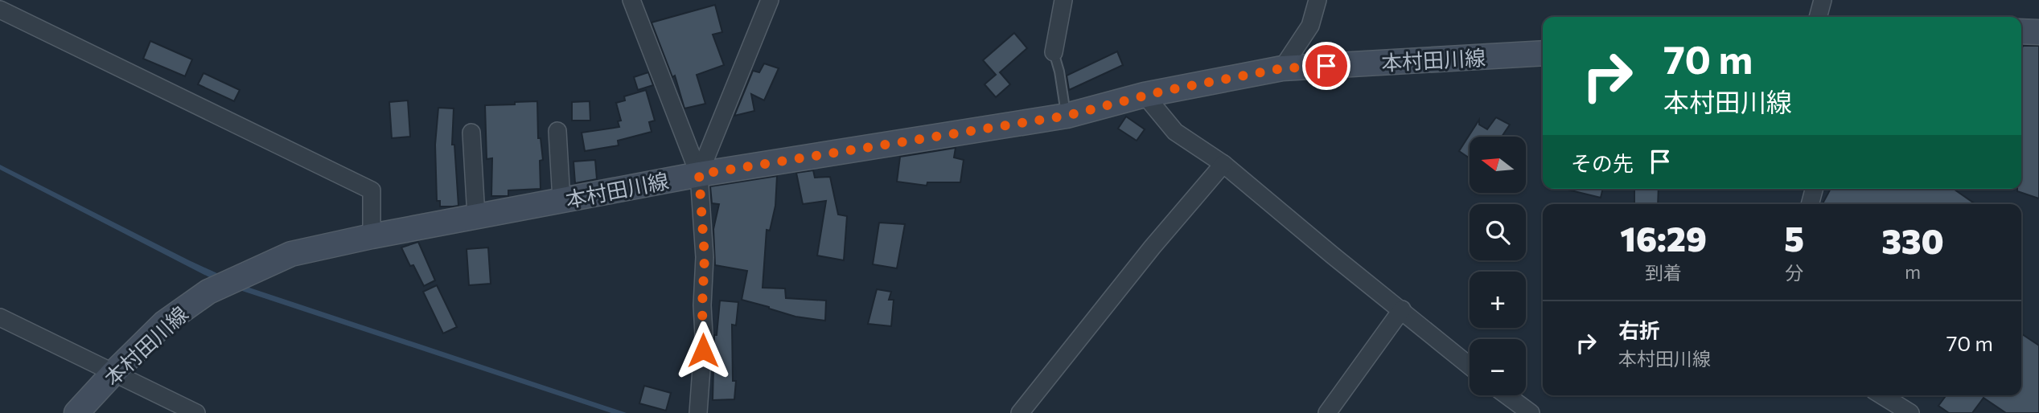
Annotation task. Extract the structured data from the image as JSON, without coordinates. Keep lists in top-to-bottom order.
{
  "streets": {
    "main road": ["本村田川線"]
  },
  "north": "left",
  "page": {
    "turn": ["70 m", "本村田川線"],
    "then": "その先",
    "map_buttons": ["+", "−"],
    "eta": [
      "16:29",
      "到着",
      "5",
      "分",
      "330",
      "m"
    ],
    "list": [
      {
        "name": "右折",
        "note": "本村田川線",
        "value": "70 m"
      }
    ]
  }
}
